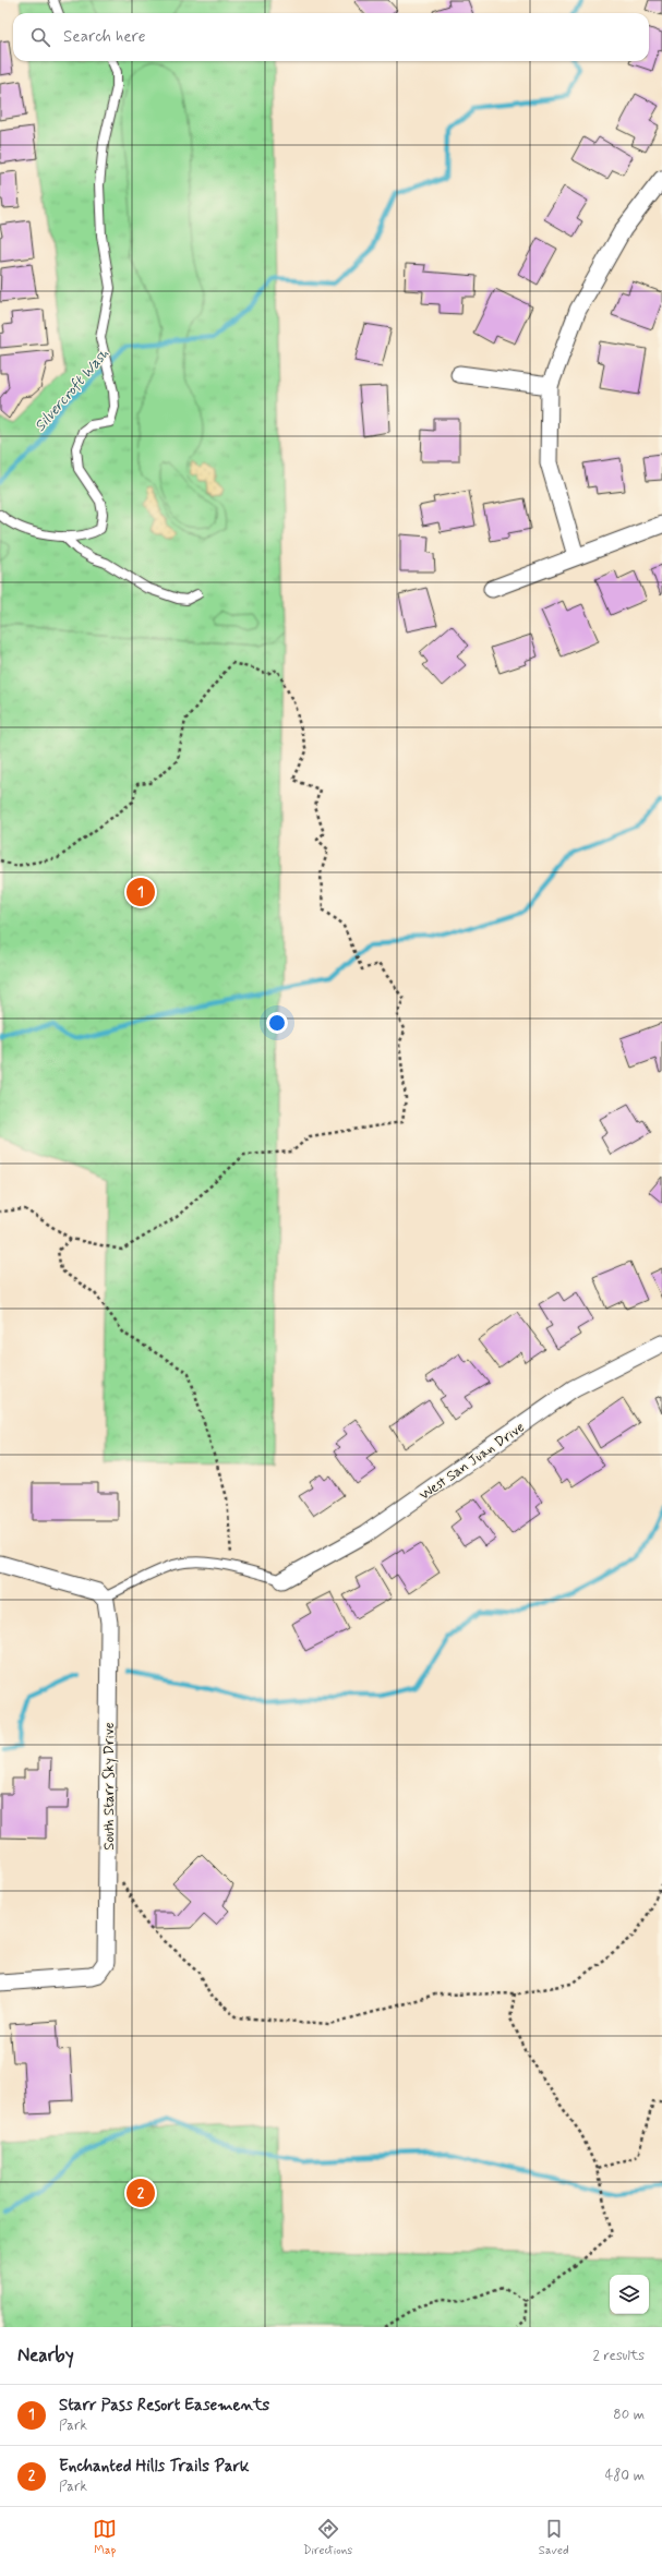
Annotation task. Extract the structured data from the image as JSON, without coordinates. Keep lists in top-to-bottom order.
{
  "streets": {
    "street": ["West San Juan Drive", "South Starr Sky Drive"]
  },
  "water": ["Silvercroft Wash"],
  "page": {
    "search": "Search here",
    "pins": ["1", "2"],
    "heading": ["Nearby", "2 results"],
    "list": [
      {
        "mark": "1",
        "name": "Starr Pass Resort Easements",
        "note": "Park",
        "value": "80 m"
      },
      {
        "mark": "2",
        "name": "Enchanted Hills Trails Park",
        "note": "Park",
        "value": "480 m"
      }
    ],
    "nav": ["Map", "Directions", "Saved"]
  }
}
